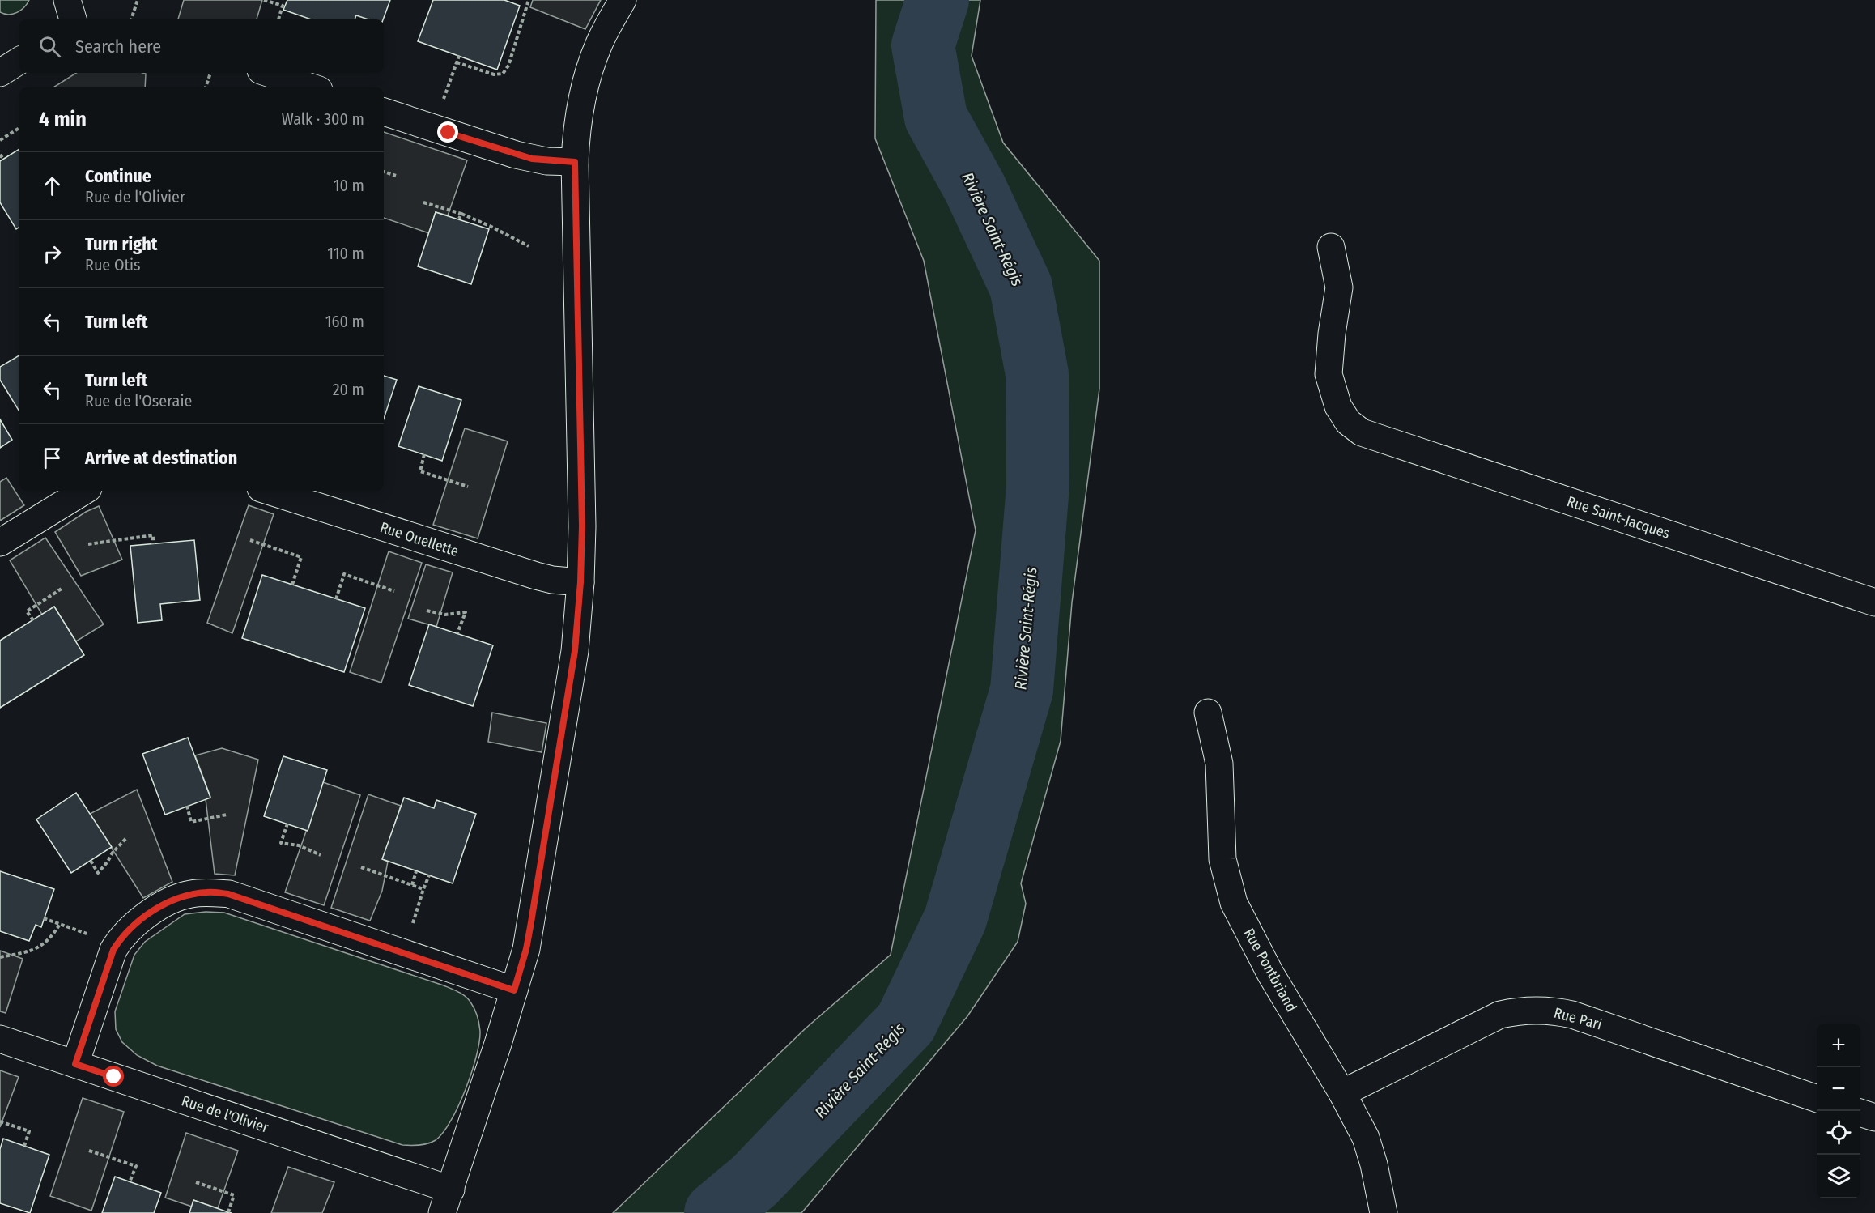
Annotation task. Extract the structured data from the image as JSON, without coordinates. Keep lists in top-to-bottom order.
{
  "streets": {
    "street": [
      "Rue Saint-Jacques",
      "Rue Ouellette",
      "Rue Pontbriand",
      "Rue Pari",
      "Rue de l'Olivier"
    ]
  },
  "crossings": [
    ["Rue Pontbriand", "Rue Pari"]
  ],
  "water": ["Rivière Saint-Régis"],
  "page": {
    "search": "Search here",
    "heading": ["4 min", "Walk · 300 m"],
    "list": [
      ["Continue", "Rue de l'Olivier", "10 m"],
      ["Turn right", "Rue Otis", "110 m"],
      ["Turn left", "160 m"],
      ["Turn left", "Rue de l'Oseraie", "20 m"],
      "Arrive at destination"
    ],
    "map_buttons": ["+", "−"]
  }
}
